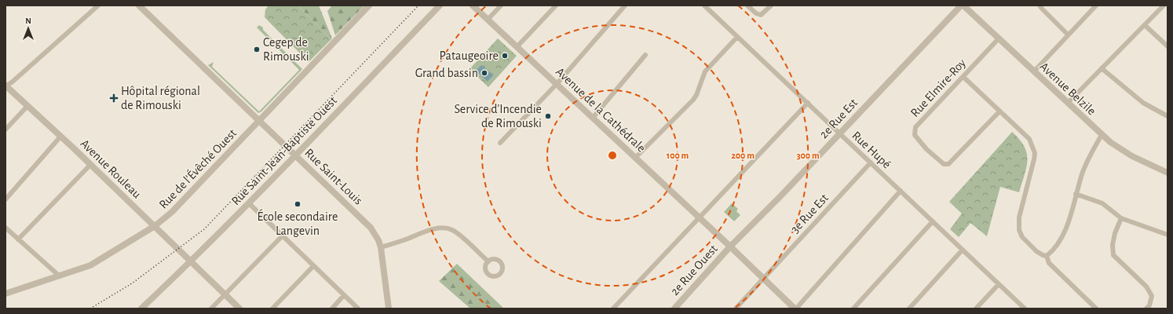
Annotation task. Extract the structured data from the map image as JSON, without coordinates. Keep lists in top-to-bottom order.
{
  "streets": {
    "street": [
      "Rue Elmire-Roy",
      "Avenue Belzile",
      "Avenue de la Cathédrale",
      "2e Rue Est",
      "Rue Hupé",
      "Rue Saint-Jean-Baptiste Ouest",
      "Avenue Rouleau",
      "Rue de l'Évêché Ouest",
      "Rue Saint-Louis",
      "3e Rue Est",
      "2e Rue Ouest"
    ]
  },
  "crossings": [
    ["Rue Elmire-Roy", "Avenue Belzile"],
    ["Avenue Belzile", "2e Rue Est"],
    ["Avenue de la Cathédrale", "2e Rue Est"],
    ["Avenue de la Cathédrale", "3e Rue Est"],
    ["Avenue de la Cathédrale", "2e Rue Ouest"],
    ["2e Rue Est", "Rue Hupé"],
    ["2e Rue Est", "2e Rue Ouest"],
    ["Rue Hupé", "3e Rue Est"],
    ["Rue Saint-Jean-Baptiste Ouest", "Avenue Rouleau"],
    ["Rue Saint-Jean-Baptiste Ouest", "Rue Saint-Louis"],
    ["Avenue Rouleau", "Rue de l'Évêché Ouest"],
    ["Rue de l'Évêché Ouest", "Rue Saint-Louis"]
  ],
  "places": {
    "other": [
      "Cegep de Rimouski",
      "Pataugeoire",
      "Grand bassin",
      "Service d'Incendie de Rimouski",
      "École secondaire Langevin"
    ],
    "health": ["Hôpital régional de Rimouski"]
  },
  "north": "top",
  "rings": ["100 m", "200 m", "300 m"]
}
